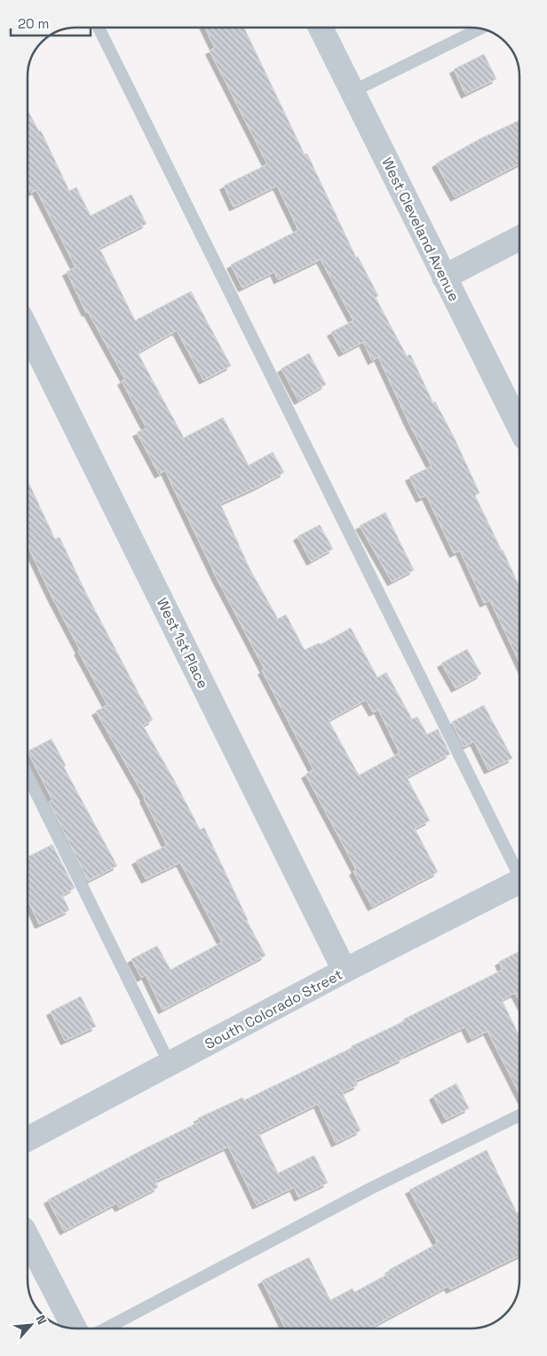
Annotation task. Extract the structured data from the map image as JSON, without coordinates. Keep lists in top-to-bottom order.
{
  "streets": {
    "street": ["West Cleveland Avenue", "West 1st Place", "South Colorado Street"]
  },
  "crossings": [
    ["West 1st Place", "South Colorado Street"]
  ],
  "scale_bar": "20 m",
  "north": "top right"
}
